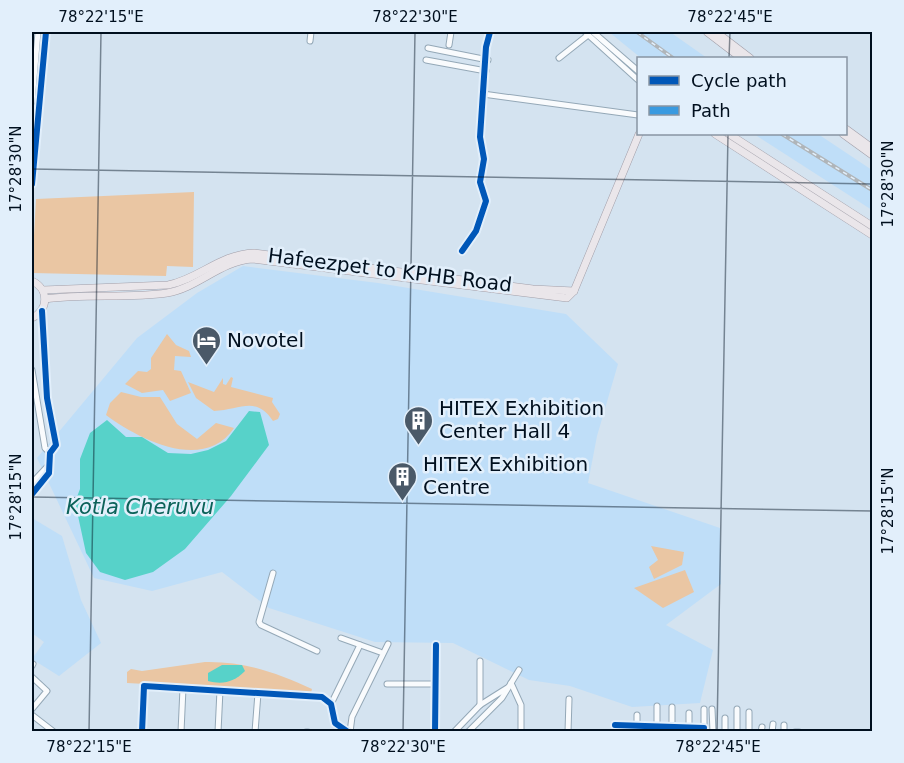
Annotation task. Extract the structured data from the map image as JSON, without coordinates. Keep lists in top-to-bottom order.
{
  "streets": {
    "main road": ["Hafeezpet to KPHB Road"]
  },
  "water": ["Kotla Cheruvu"],
  "places": {
    "hotel": ["Novotel"],
    "building": ["HITEX Exhibition Center Hall 4", "HITEX Exhibition Centre"]
  },
  "legend": ["Cycle path", "Path"],
  "coordinates": [
    "78°22'15\"E",
    "78°22'30\"E",
    "78°22'45\"E",
    "17°28'30\"N",
    "17°28'15\"N"
  ]
}
